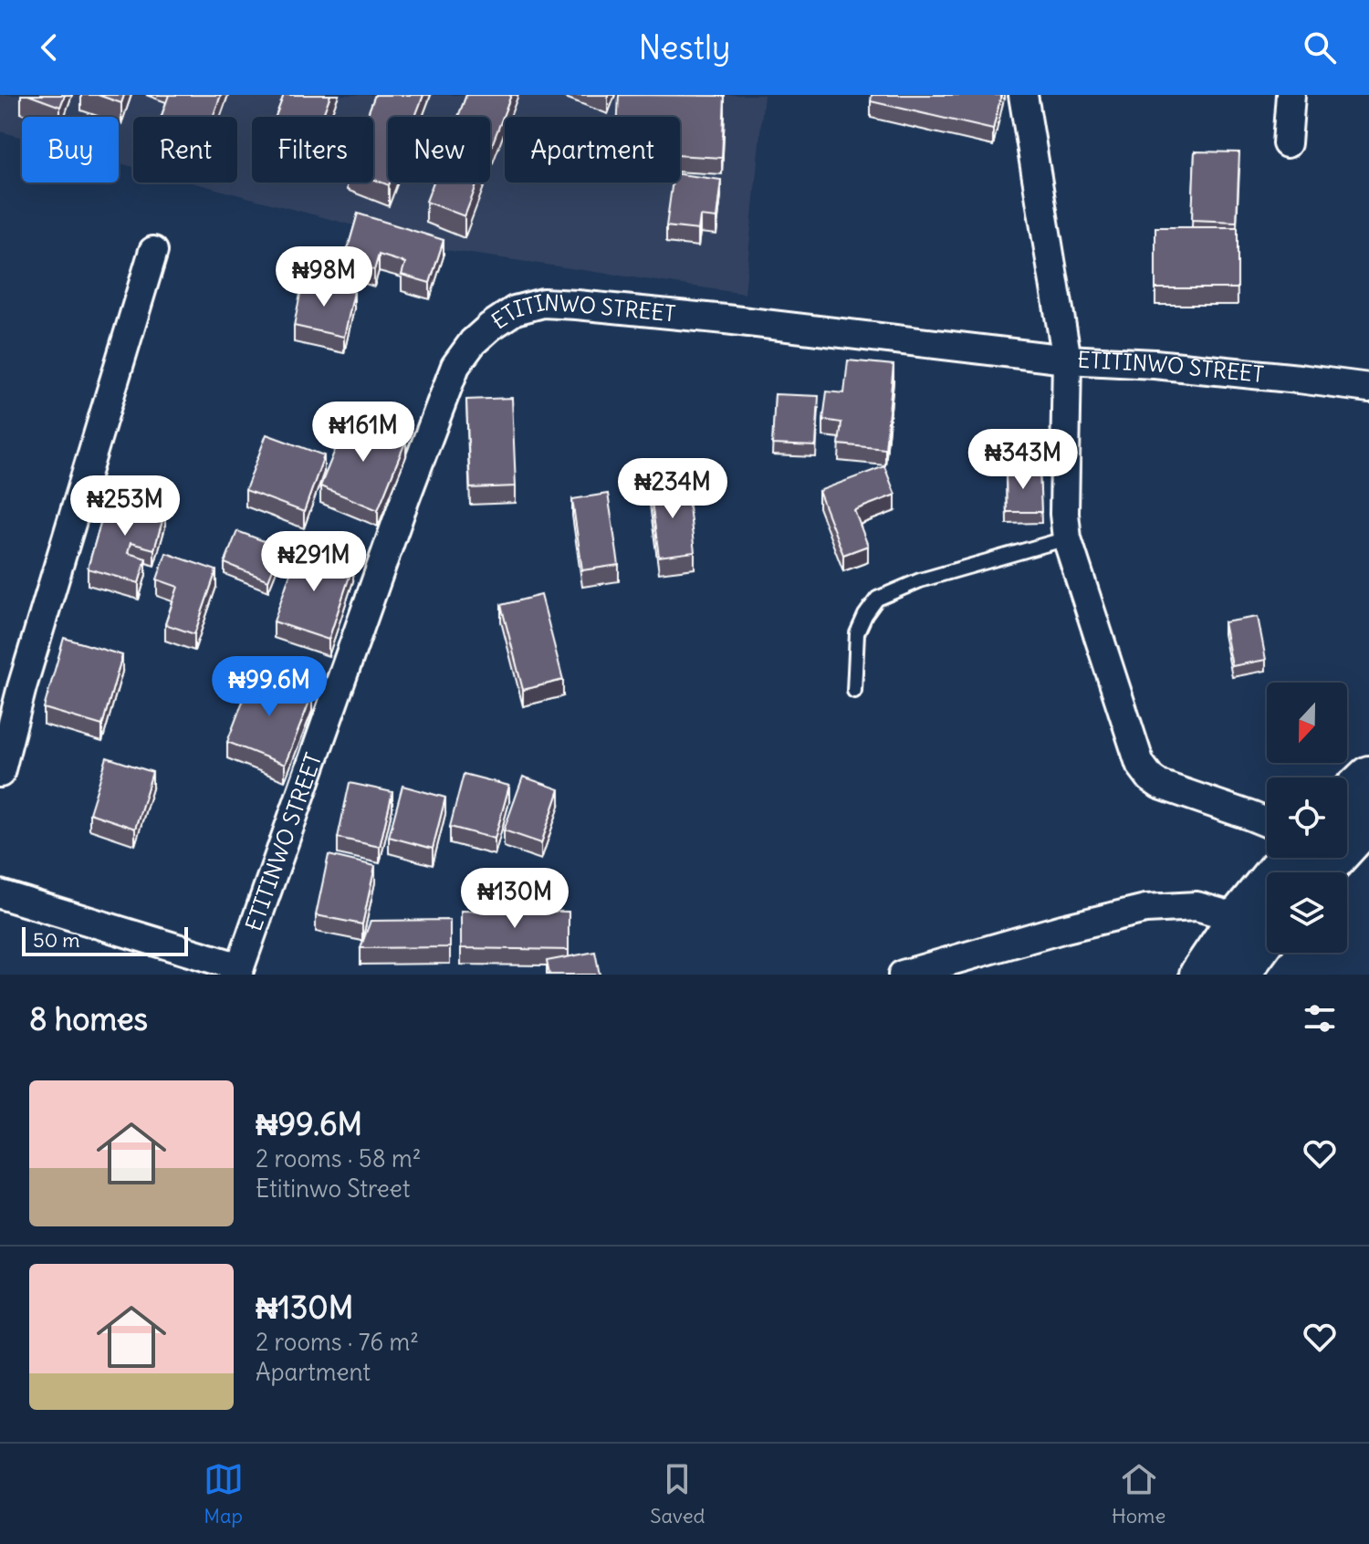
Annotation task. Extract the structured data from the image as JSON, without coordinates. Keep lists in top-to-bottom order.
{
  "streets": {
    "street": ["ETITINWO STREET"]
  },
  "scale_bar": "50 m",
  "north": "bottom",
  "page": {
    "header": "Nestly",
    "chip": [
      "Buy",
      "Rent",
      "Filters",
      "New",
      "Apartment"
    ],
    "price": [
      "₦98M",
      "₦161M",
      "₦343M",
      "₦234M",
      "₦253M",
      "₦291M",
      "₦99.6M",
      "₦130M"
    ],
    "scale": "50 m",
    "heading": "8 homes",
    "list": [
      {
        "name": "₦99.6M",
        "note": "2 rooms · 58 m² · Etitinwo Street"
      },
      {
        "name": "₦130M",
        "note": "2 rooms · 76 m² · Apartment"
      }
    ],
    "tabs": ["Map", "Saved", "Home"]
  }
}
